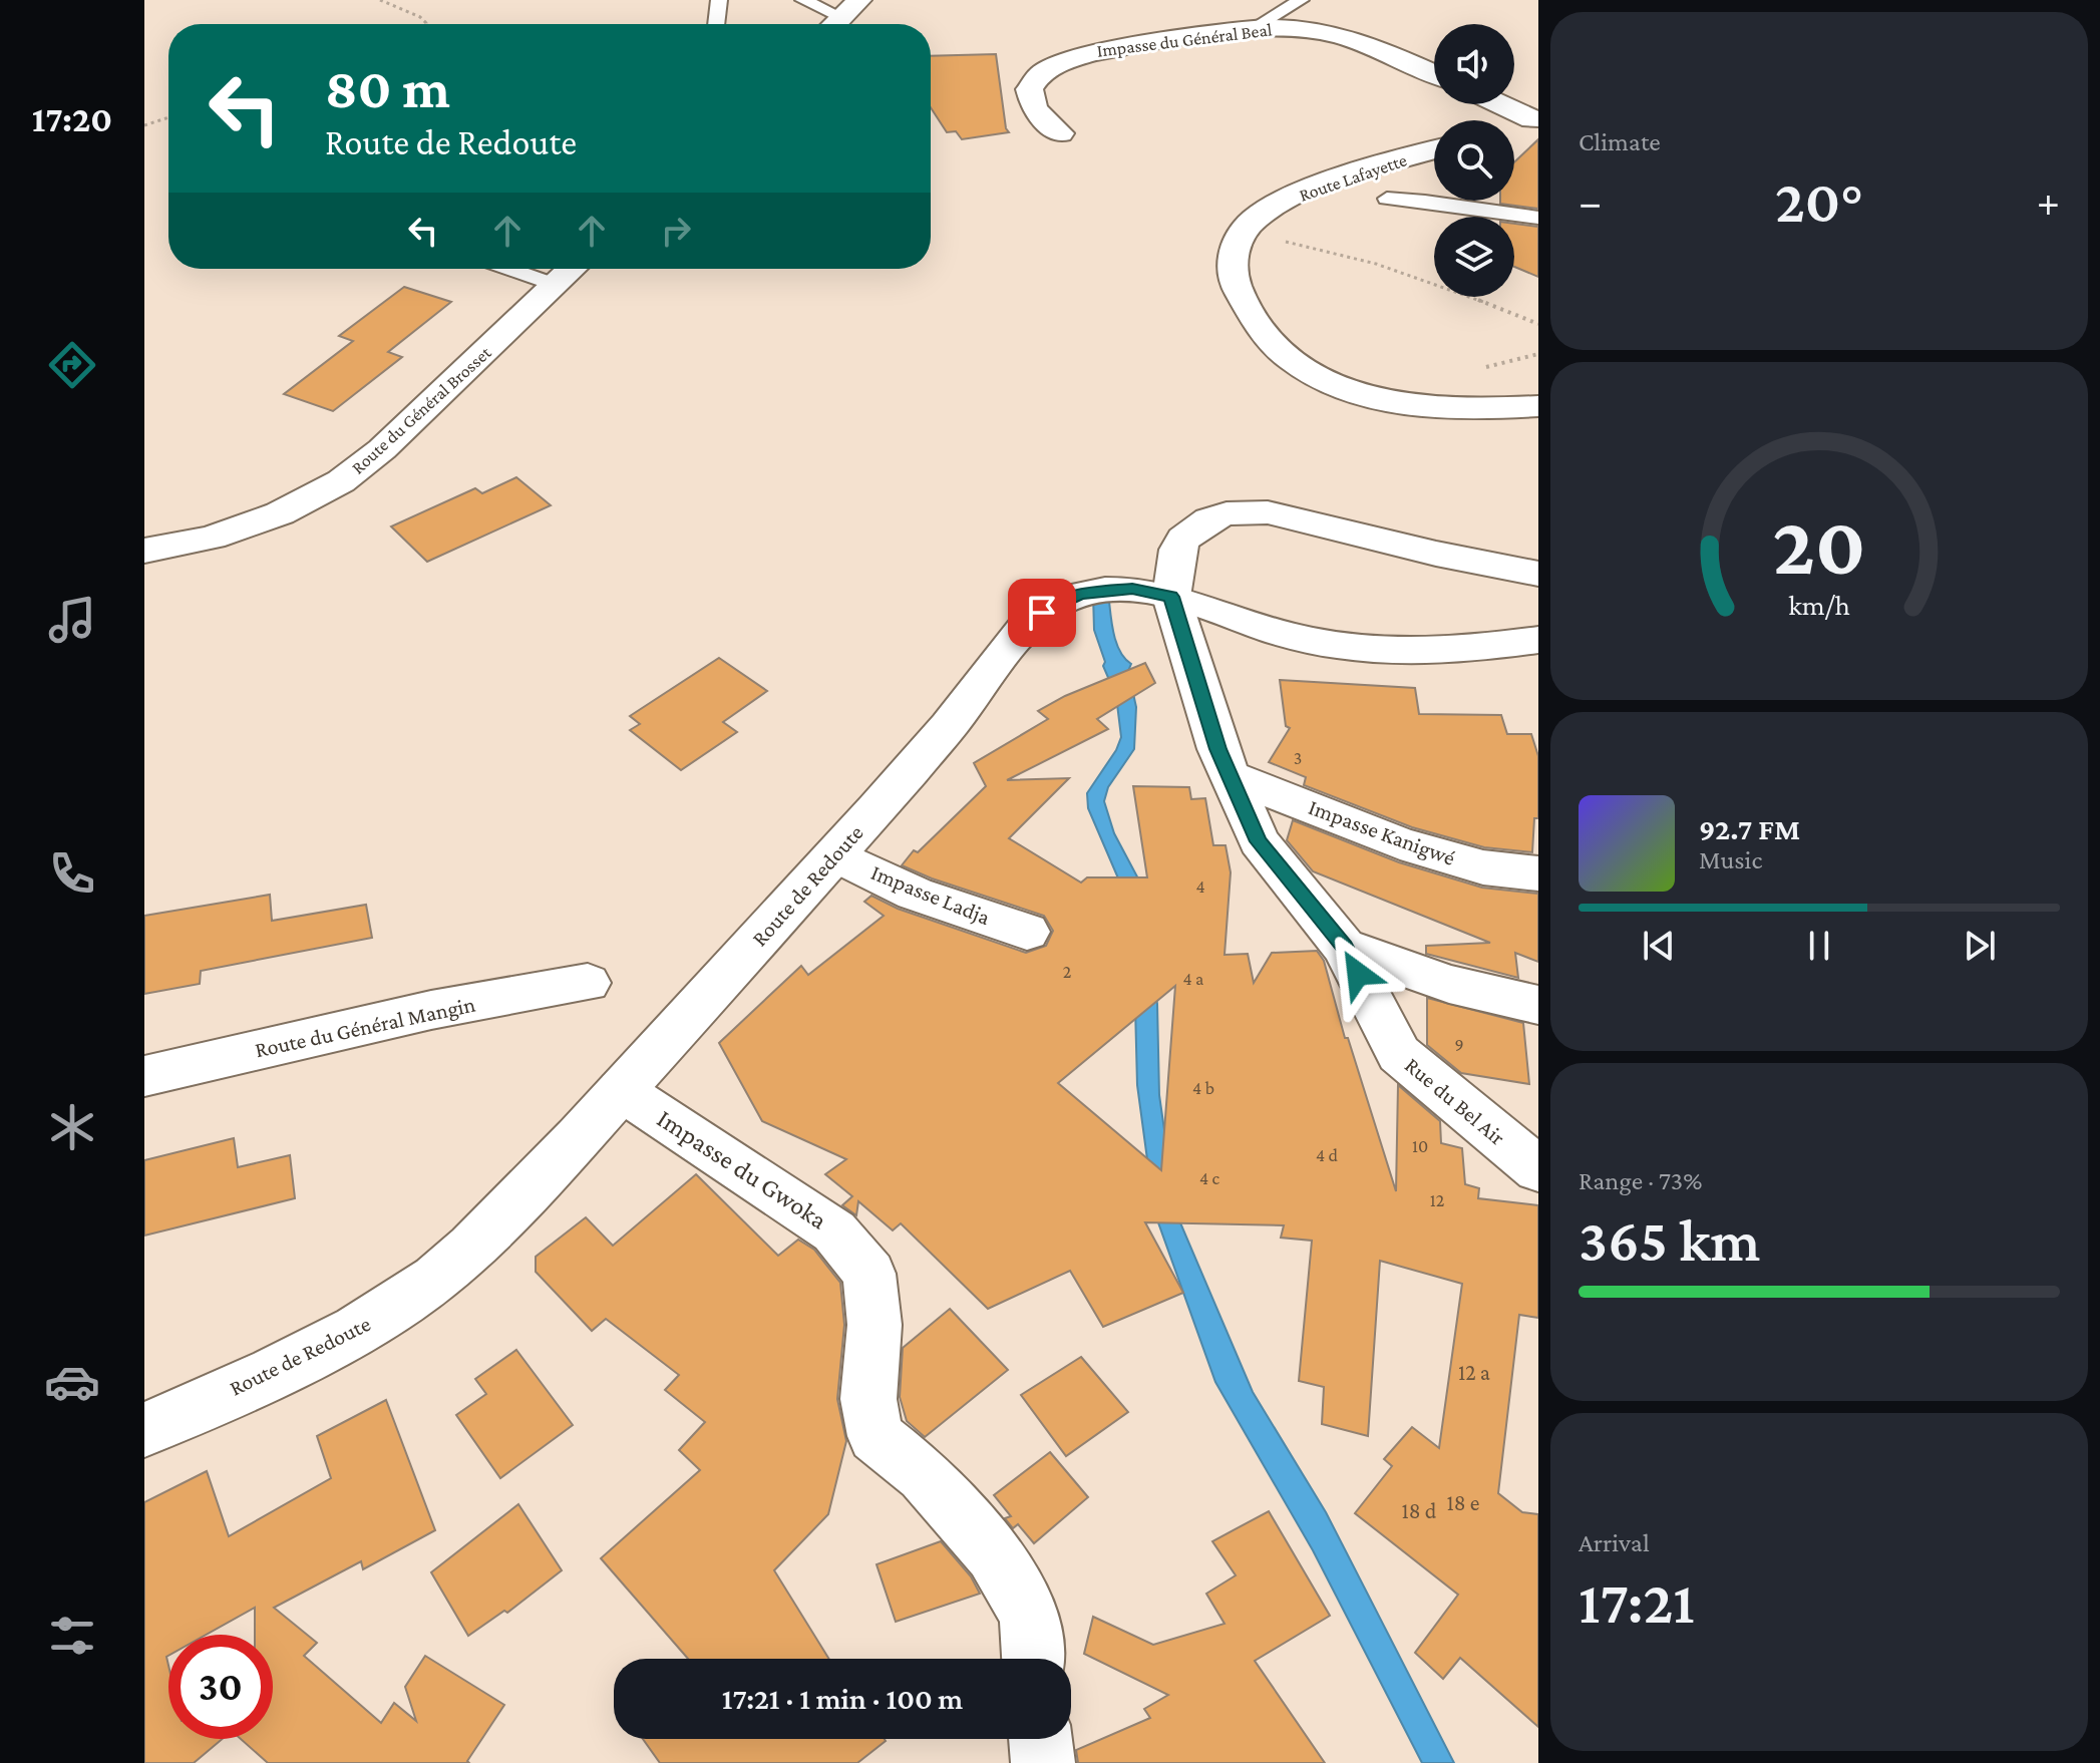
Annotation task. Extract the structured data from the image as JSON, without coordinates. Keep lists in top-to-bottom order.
{
  "streets": {
    "street": [
      "Impasse du Général Beal",
      "Route Lafayette",
      "Route du Général Brosset",
      "Impasse Kanigwé",
      "Route de Redoute",
      "Impasse Ladja",
      "Route du Général Mangin",
      "Rue du Bel Air",
      "Impasse du Gwoka"
    ]
  },
  "crossings": [
    ["Impasse Kanigwé", "Rue du Bel Air"],
    ["Route de Redoute", "Impasse Ladja"],
    ["Route de Redoute", "Rue du Bel Air"],
    ["Route de Redoute", "Impasse du Gwoka"]
  ],
  "house_numbers": [
    "3",
    "4",
    "2",
    "4 a",
    "9",
    "4 b",
    "10",
    "4 d",
    "4 c",
    "12",
    "12 a",
    "18 e",
    "18 d"
  ],
  "page": {
    "tabs": "17:20",
    "tile": [
      "Climate",
      ["Range · 73%", "365 km"],
      ["Arrival", "17:21"]
    ],
    "turn": ["80 m", "Route de Redoute"],
    "heat": ["−", "20°", "+"],
    "song": ["92.7 FM", "Music"],
    "limit": "30",
    "trip": "17:21 · 1 min · 100 m",
    "gauge": ["20", "km/h"]
  }
}
